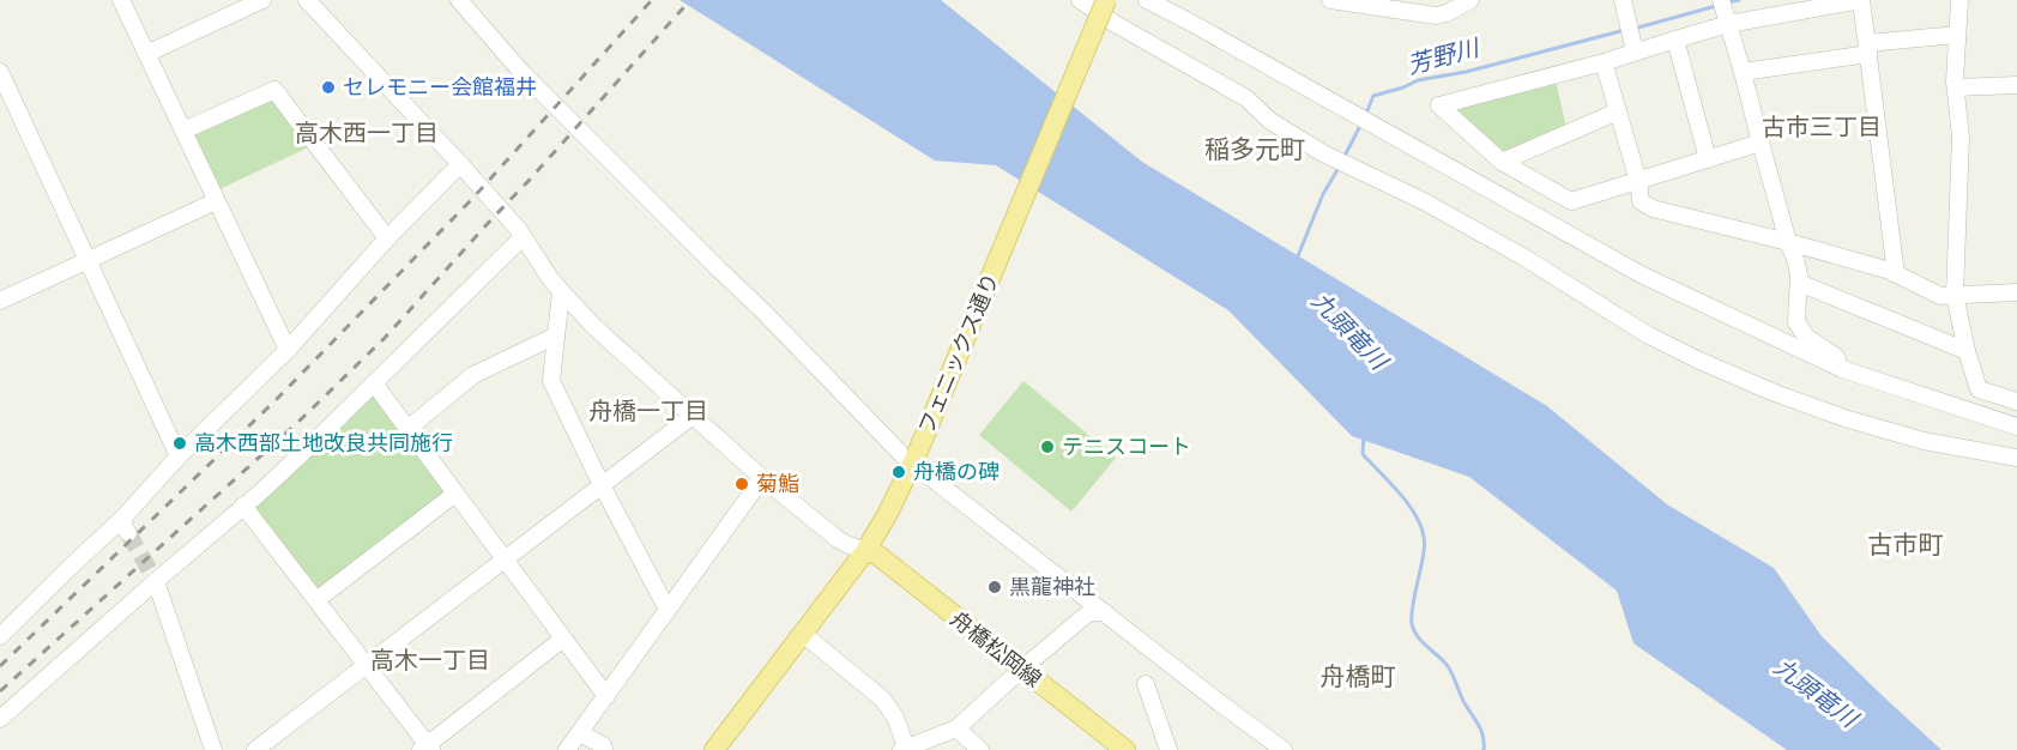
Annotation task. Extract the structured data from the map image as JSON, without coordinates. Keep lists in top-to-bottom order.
{
  "streets": {
    "main road": ["フェニックス通り", "舟橋松岡線"]
  },
  "crossings": [
    ["フェニックス通り", "舟橋松岡線"]
  ],
  "districts": [
    "古市三丁目",
    "高木西一丁目",
    "稲多元町",
    "舟橋一丁目",
    "古市町",
    "高木一丁目",
    "舟橋町"
  ],
  "water": ["芳野川", "九頭竜川"],
  "places": [
    "セレモニー会館福井",
    "高木西部土地改良共同施行",
    "テニスコート",
    "舟橋の碑",
    "菊鮨",
    "黒龍神社"
  ]
}
